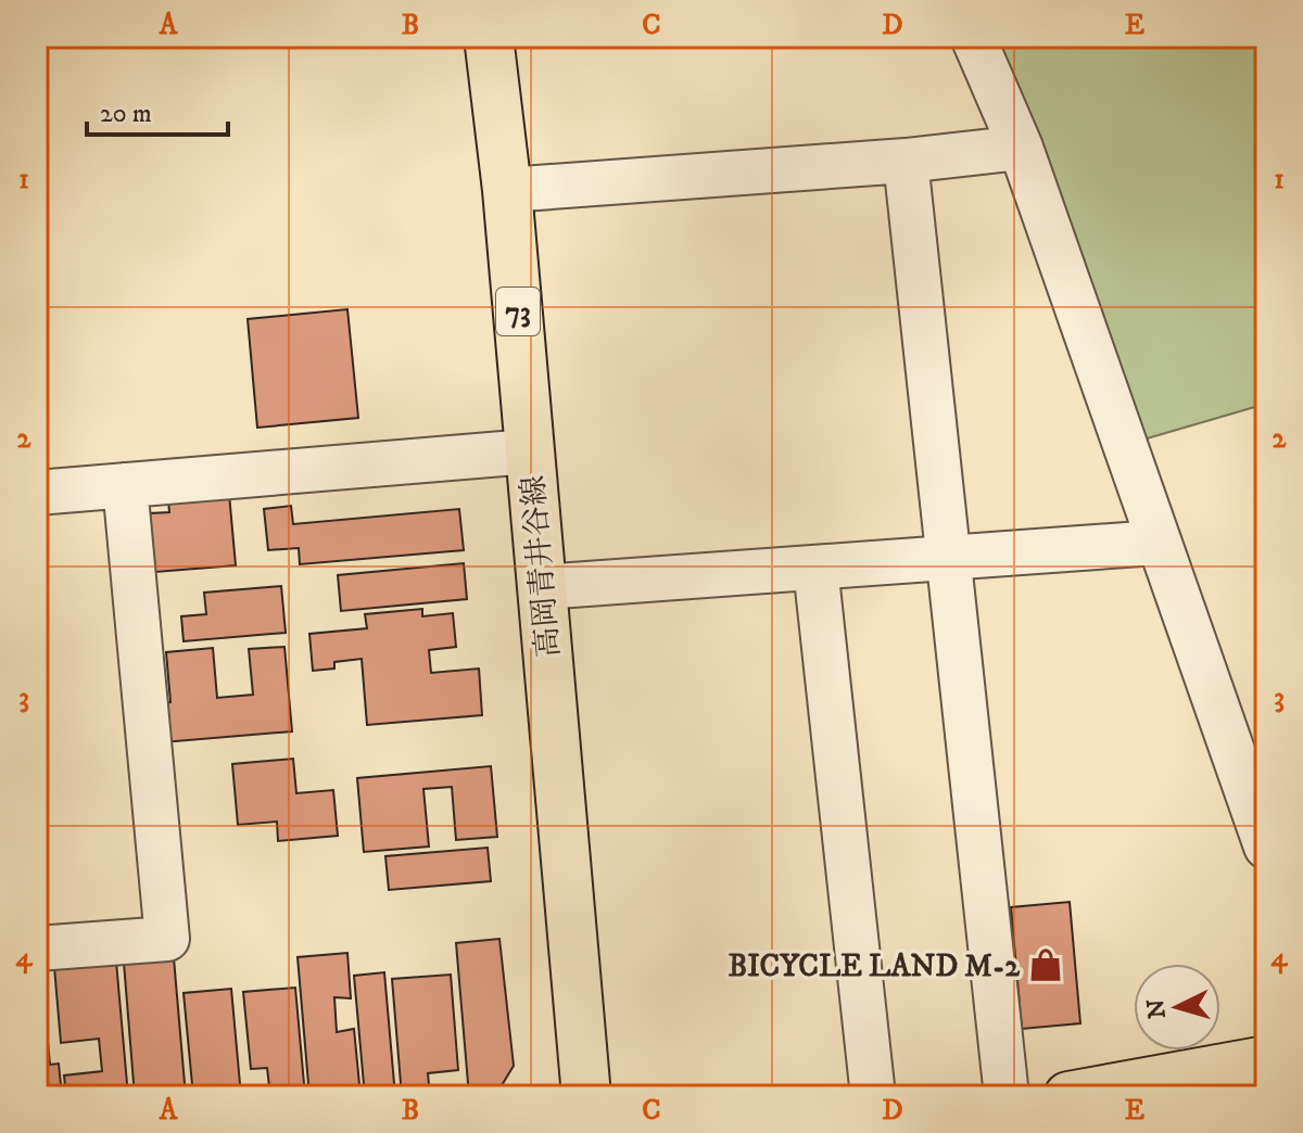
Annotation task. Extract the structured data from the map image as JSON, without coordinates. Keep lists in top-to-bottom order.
{
  "streets": {
    "main road": ["73", "高岡青井谷線"]
  },
  "places": {
    "shop": ["BICYCLE LAND M-2"]
  },
  "scale_bar": "20 m",
  "north": "left",
  "grid": {
    "columns": [
      "A",
      "B",
      "C",
      "D",
      "E"
    ],
    "rows": [
      "1",
      "2",
      "3",
      "4"
    ]
  }
}
